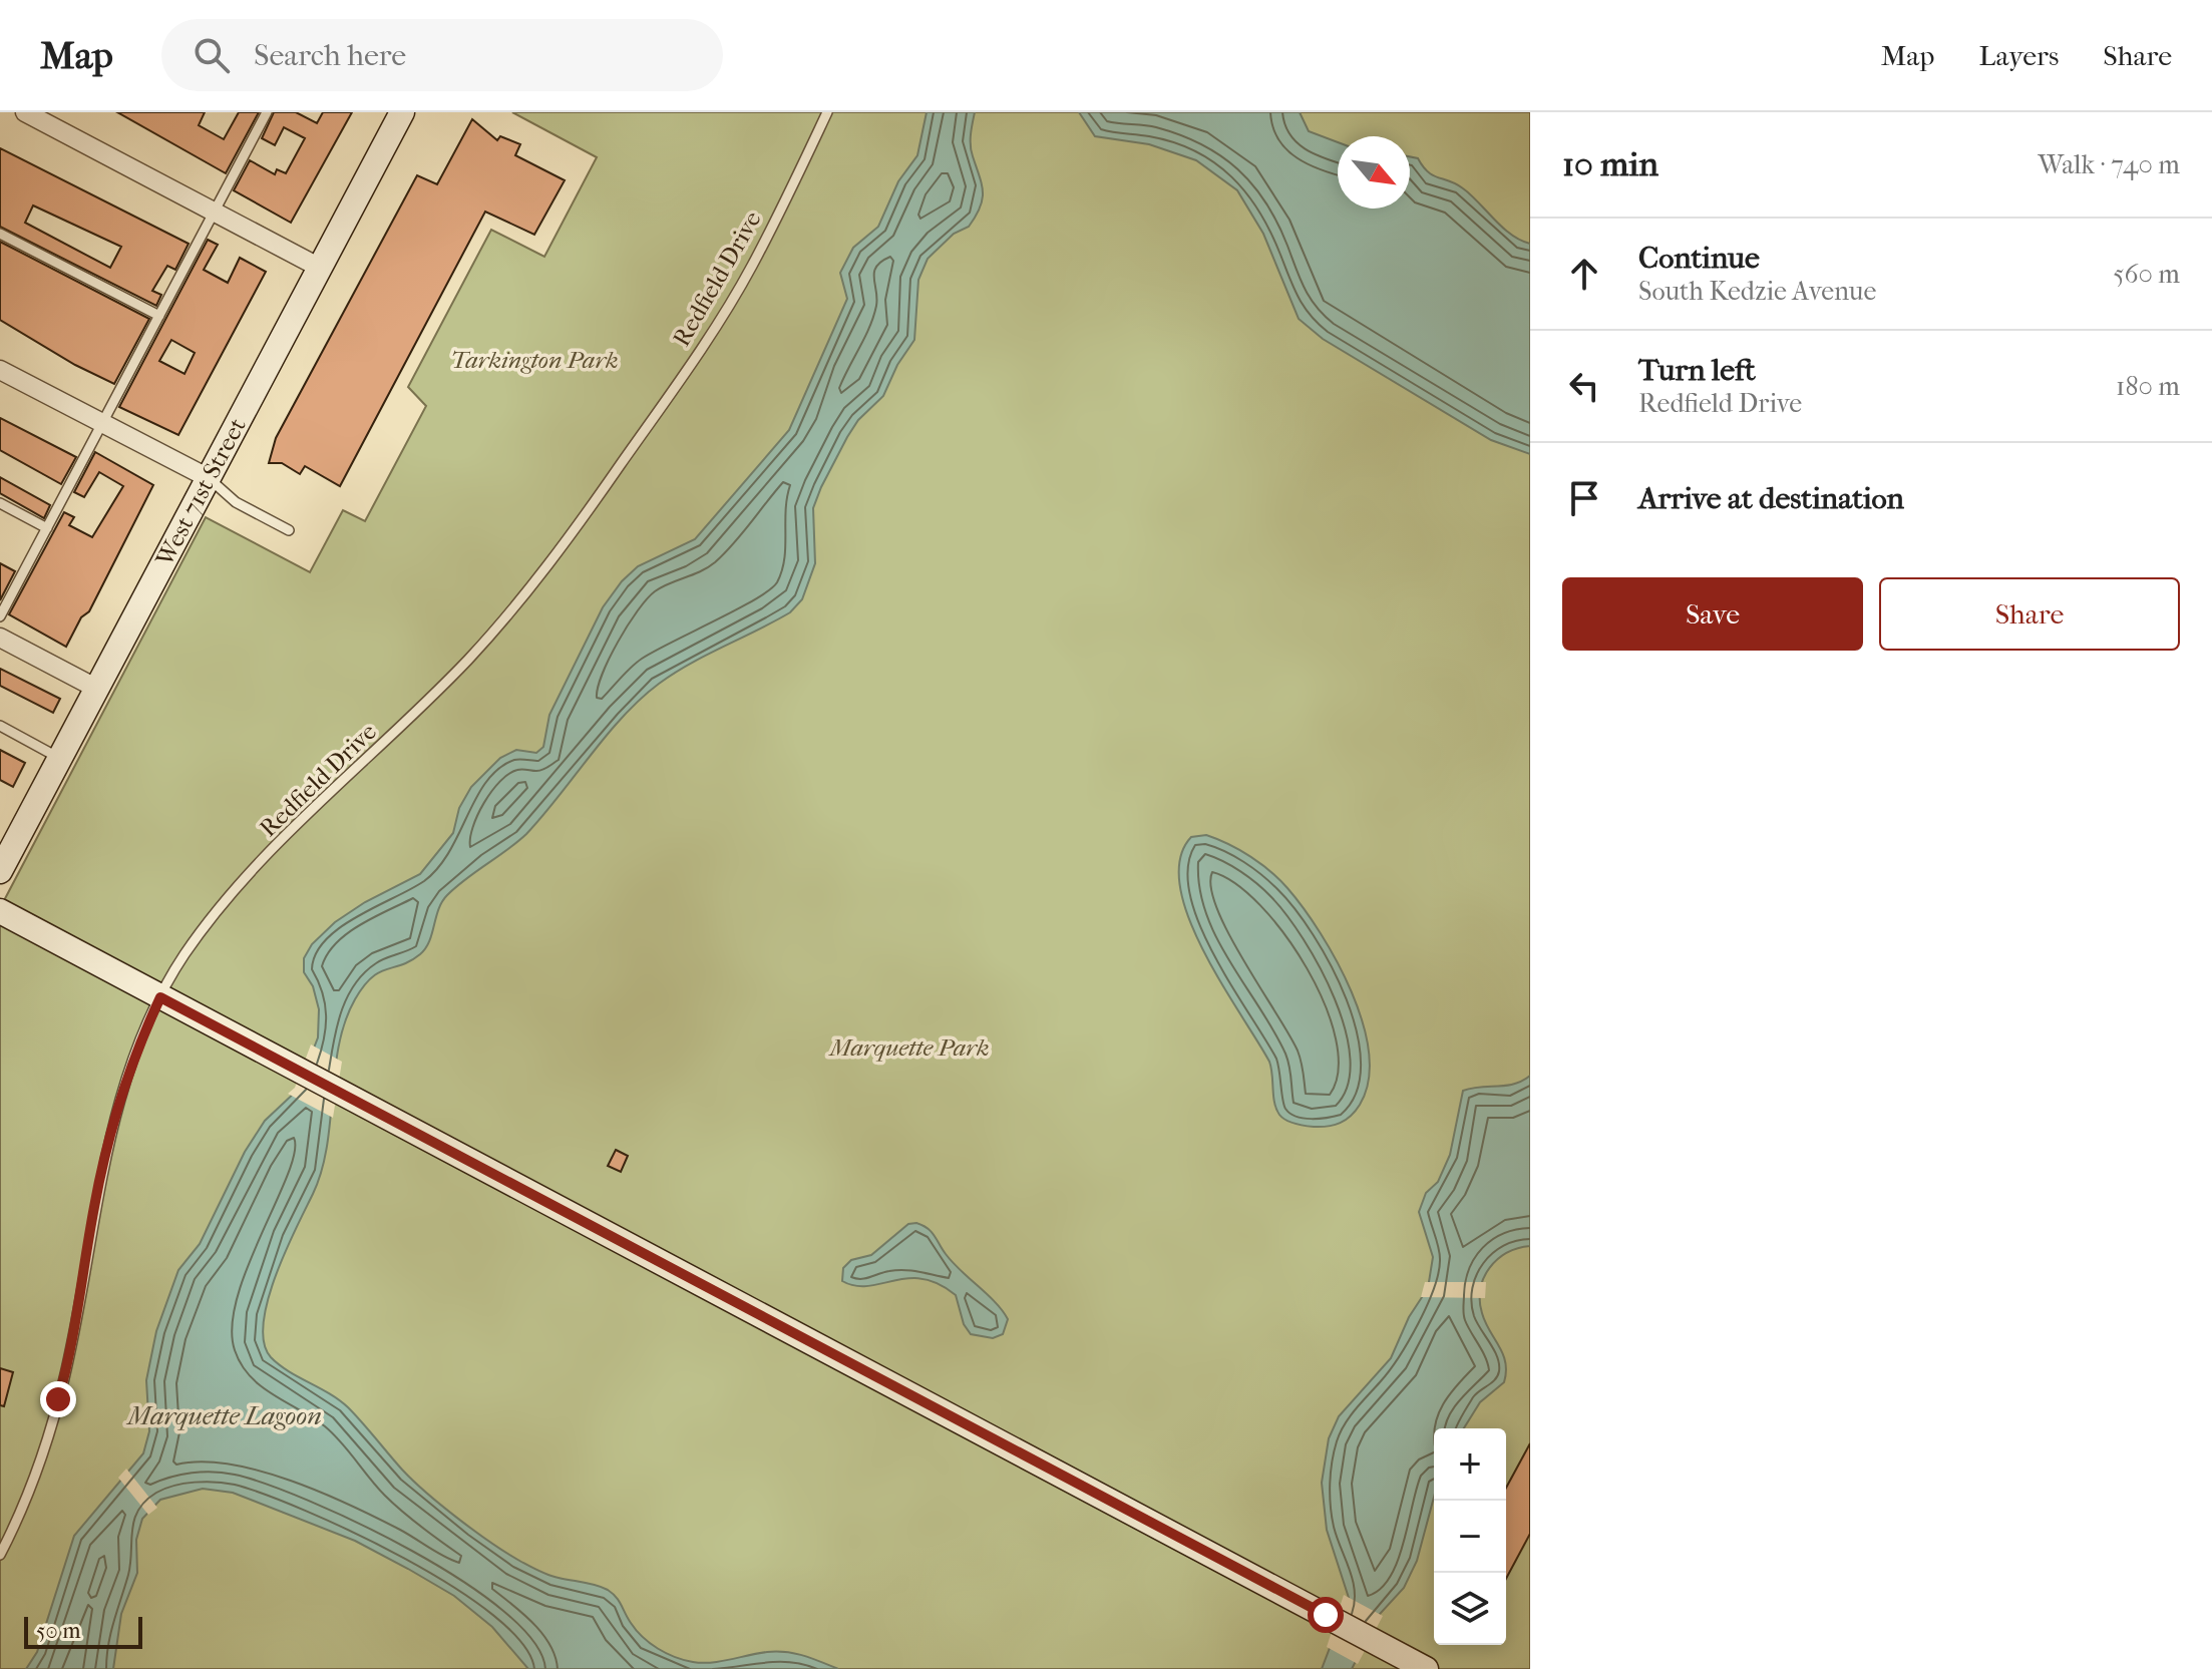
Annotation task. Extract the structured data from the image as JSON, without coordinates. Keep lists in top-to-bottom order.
{
  "streets": {
    "main road": ["West 71st Street"],
    "lane": ["Redfield Drive"]
  },
  "water": ["Marquette Lagoon"],
  "parks": ["Tarkington Park", "Marquette Park"],
  "scale_bar": "50 m",
  "north": "bottom right",
  "page": {
    "header": "Map",
    "search": "Search here",
    "nav": ["Map", "Layers", "Share"],
    "heading": ["10 min", "Walk · 740 m"],
    "list": [
      ["Continue", "South Kedzie Avenue", "560 m"],
      ["Turn left", "Redfield Drive", "180 m"],
      "Arrive at destination"
    ],
    "buttons": ["Save", "Share"],
    "map_buttons": ["+", "−"],
    "scale": "50 m"
  }
}
